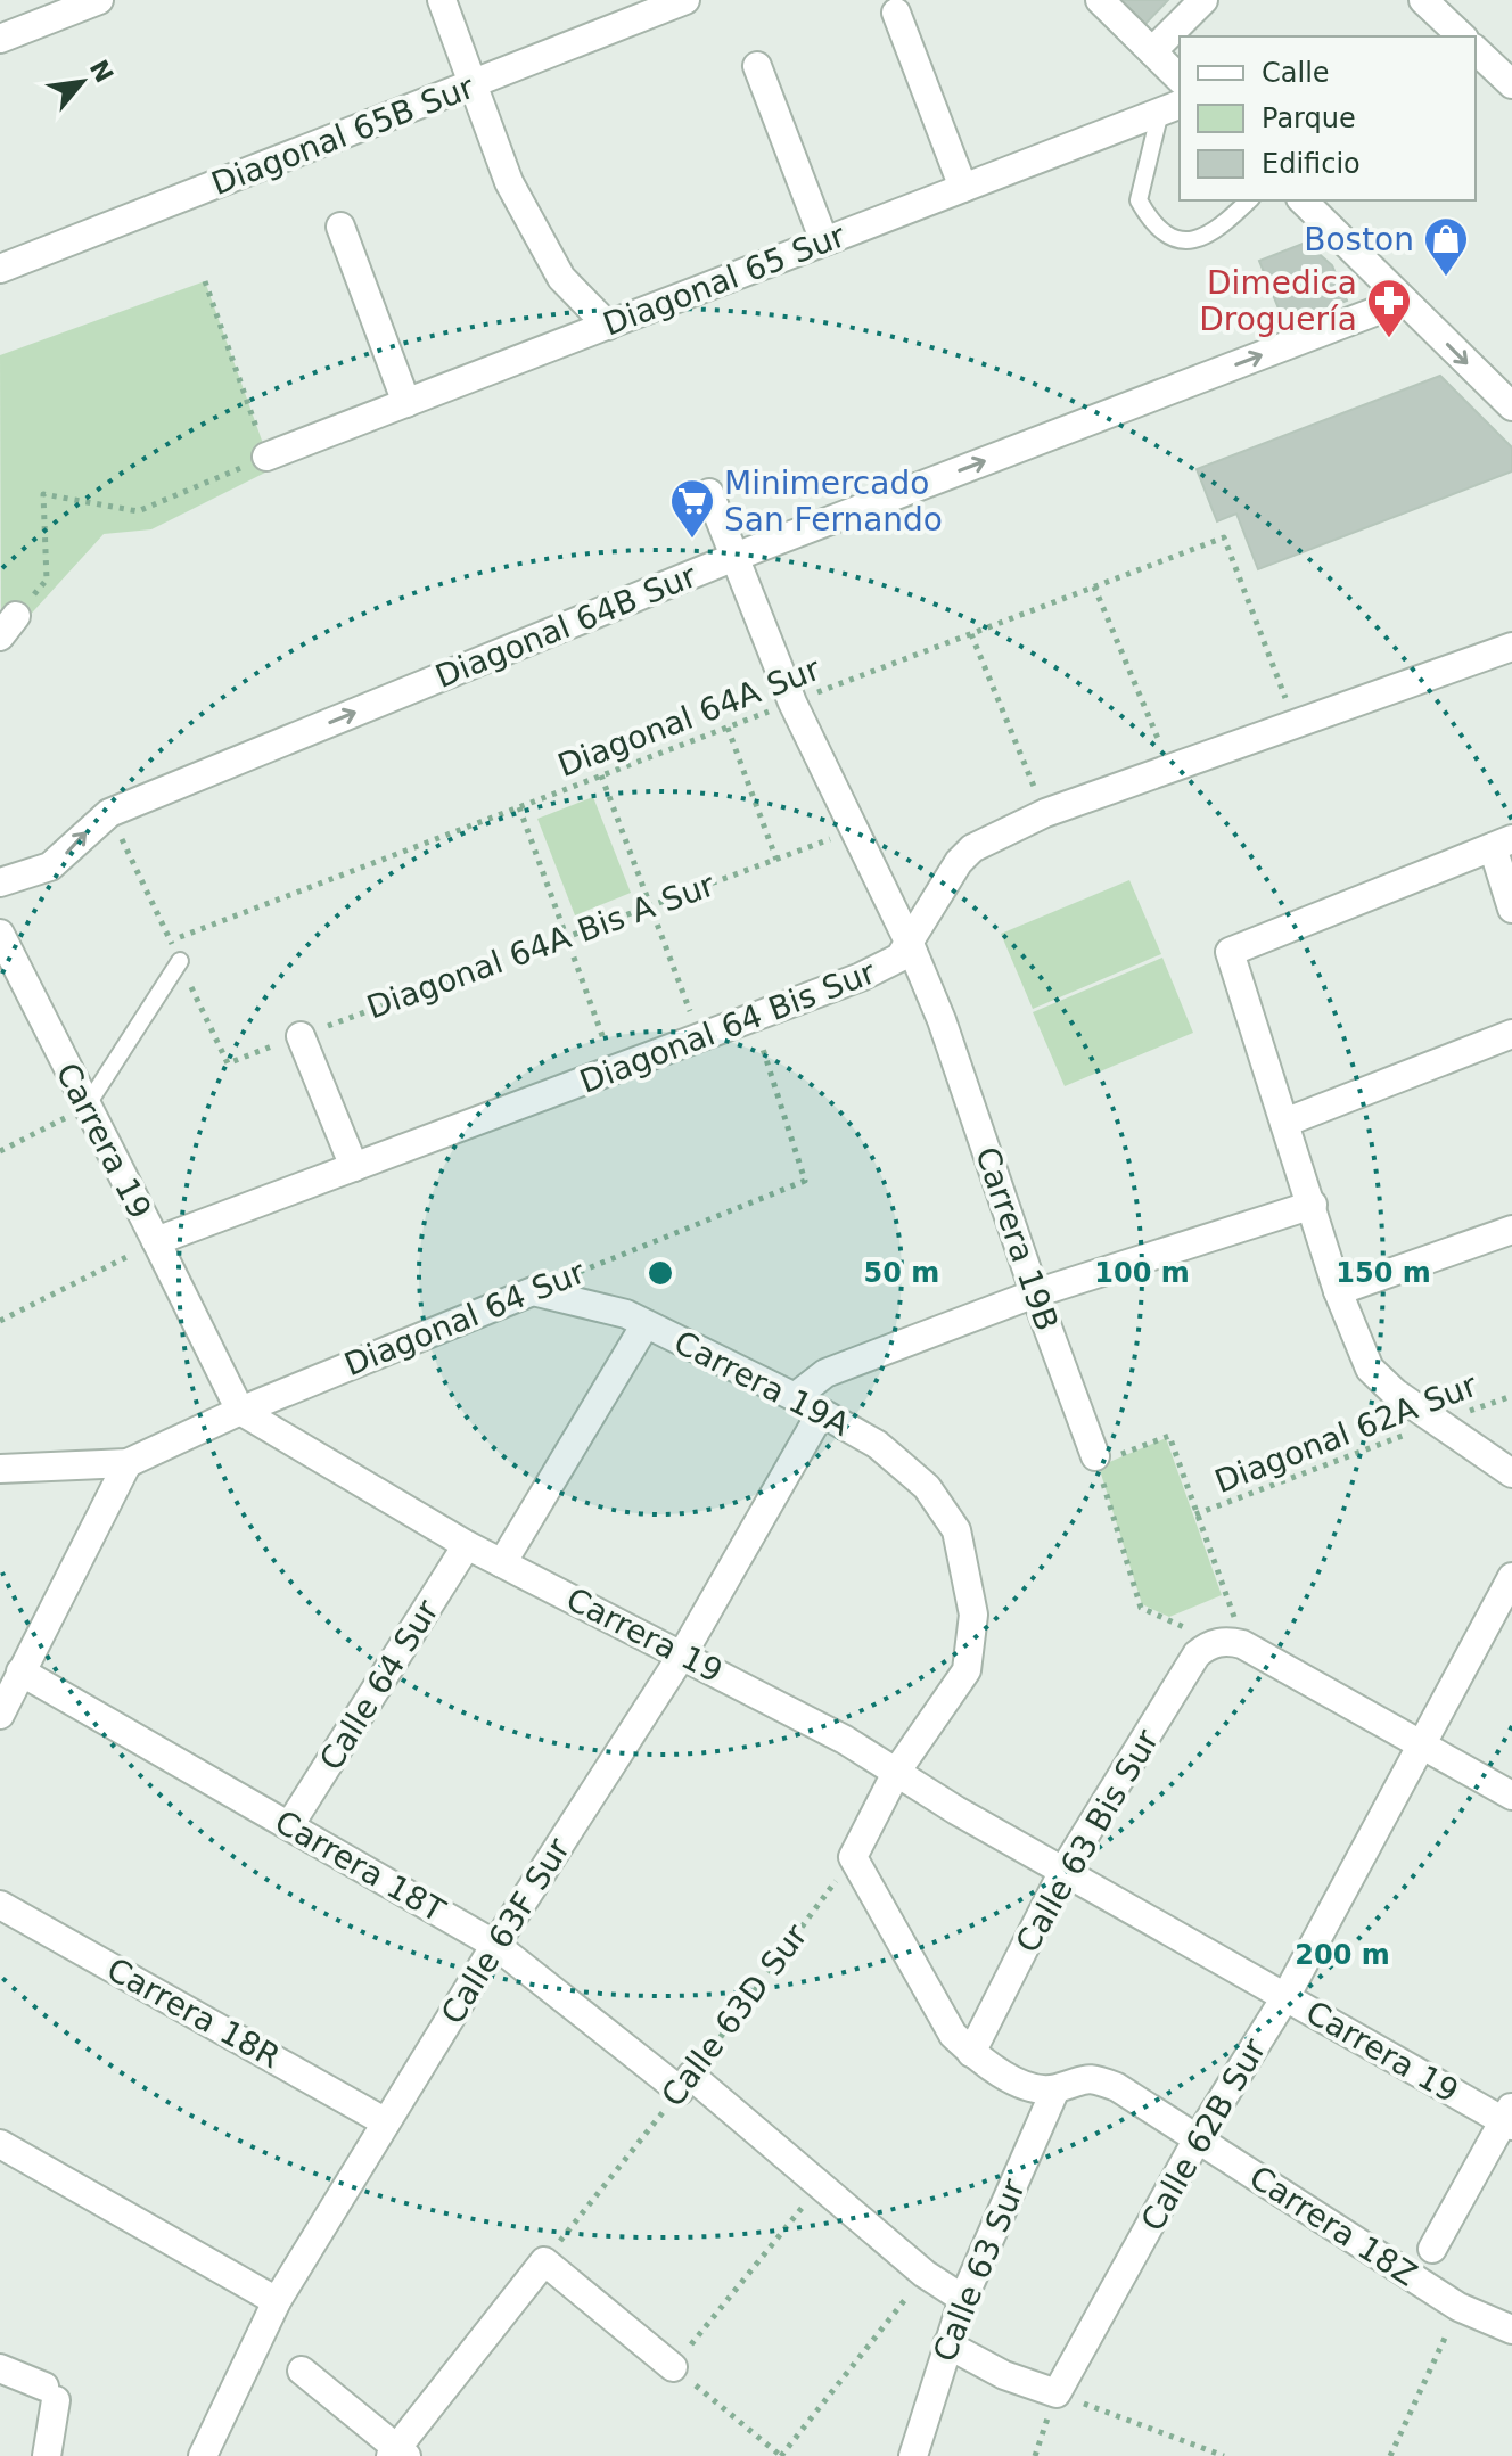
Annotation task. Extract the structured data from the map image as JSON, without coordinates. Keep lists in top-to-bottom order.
{
  "streets": {
    "street": [
      "Diagonal 65B Sur",
      "Diagonal 65 Sur",
      "Diagonal 64B Sur",
      "Diagonal 64 Bis Sur",
      "Carrera 19",
      "Carrera 19B",
      "Diagonal 64 Sur",
      "Carrera 19A",
      "Calle 64 Sur",
      "Calle 63 Bis Sur",
      "Carrera 18T",
      "Calle 63F Sur",
      "Carrera 18R",
      "Calle 62B Sur",
      "Carrera 18Z",
      "Calle 63 Sur"
    ],
    "path": [
      "Diagonal 64A Sur",
      "Diagonal 64A Bis A Sur",
      "Diagonal 62A Sur",
      "Calle 63D Sur"
    ]
  },
  "crossings": [
    ["Diagonal 64B Sur", "Carrera 19B"],
    ["Diagonal 64A Sur", "Diagonal 64 Bis Sur"],
    ["Diagonal 64A Sur", "Carrera 19B"],
    ["Diagonal 64A Bis A Sur", "Carrera 19B"],
    ["Diagonal 64 Bis Sur", "Carrera 19"],
    ["Diagonal 64 Bis Sur", "Carrera 19B"],
    ["Diagonal 64 Bis Sur", "Diagonal 64 Sur"],
    ["Carrera 19", "Diagonal 64 Sur"],
    ["Carrera 19", "Carrera 19A"],
    ["Carrera 19", "Calle 64 Sur"],
    ["Carrera 19", "Calle 63 Bis Sur"],
    ["Carrera 19", "Calle 63F Sur"],
    ["Carrera 19", "Calle 62B Sur"],
    ["Diagonal 64 Sur", "Carrera 19A"],
    ["Carrera 19A", "Calle 63F Sur"],
    ["Calle 64 Sur", "Carrera 18T"],
    ["Calle 63 Bis Sur", "Carrera 18Z"],
    ["Carrera 18T", "Calle 63F Sur"],
    ["Carrera 18T", "Calle 63D Sur"],
    ["Carrera 18T", "Calle 63 Sur"],
    ["Calle 63F Sur", "Carrera 18R"],
    ["Calle 63D Sur", "Carrera 18Z"],
    ["Calle 62B Sur", "Carrera 18Z"],
    ["Carrera 18Z", "Calle 63 Sur"]
  ],
  "one_way": ["Diagonal 64B Sur"],
  "places": {
    "shop": ["Boston"],
    "pharmacy": ["Dimedica Droguería"],
    "supermarket": ["Minimercado San Fernando"]
  },
  "legend": ["Calle", "Parque", "Edificio"],
  "north": "top right",
  "rings": [
    "50 m",
    "100 m",
    "150 m",
    "200 m"
  ]
}
